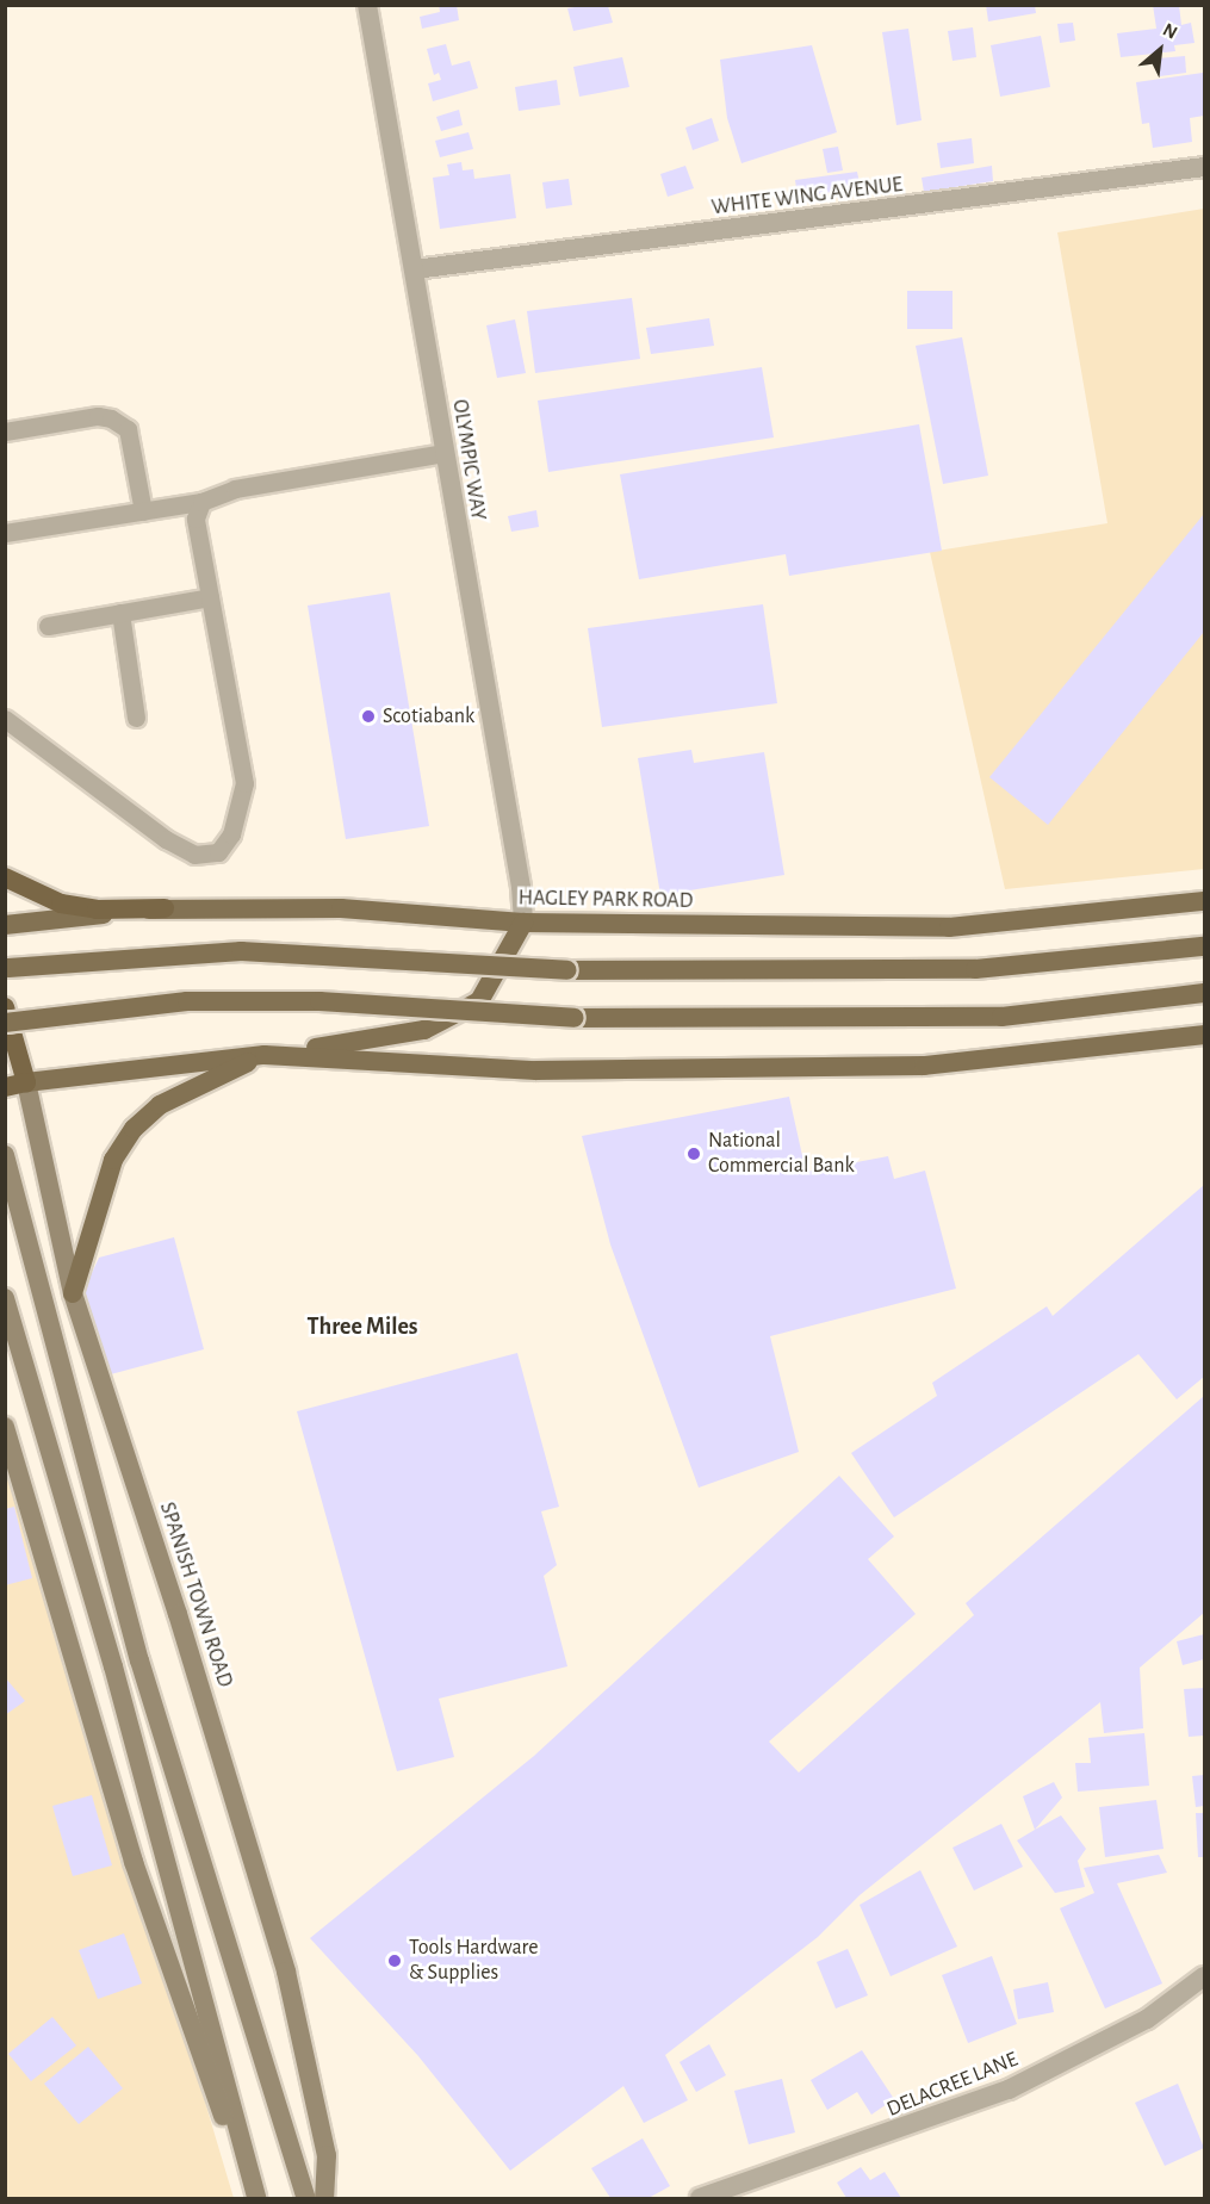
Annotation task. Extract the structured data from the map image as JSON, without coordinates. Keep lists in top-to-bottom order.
{
  "streets": {
    "highway": ["SPANISH TOWN ROAD"],
    "main road": ["HAGLEY PARK ROAD"],
    "street": ["WHITE WING AVENUE", "OLYMPIC WAY", "DELACREE LANE"]
  },
  "crossings": [
    ["WHITE WING AVENUE", "OLYMPIC WAY"],
    ["OLYMPIC WAY", "HAGLEY PARK ROAD"]
  ],
  "districts": ["Three Miles"],
  "places": ["Scotiabank", "National Commercial Bank", "Tools Hardware & Supplies"],
  "north": "top right"
}
